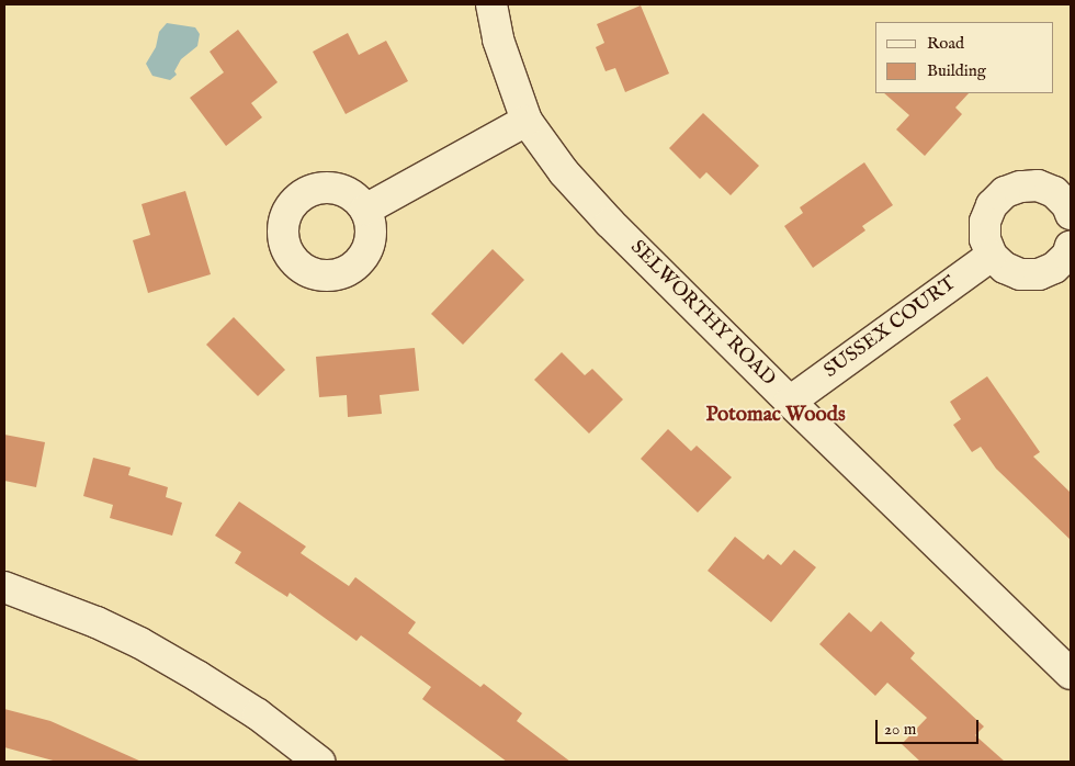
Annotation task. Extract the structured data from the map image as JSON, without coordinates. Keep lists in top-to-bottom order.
{
  "streets": {
    "street": ["SELWORTHY ROAD", "SUSSEX COURT"]
  },
  "crossings": [
    ["SELWORTHY ROAD", "SUSSEX COURT"]
  ],
  "districts": ["Potomac Woods"],
  "legend": ["Road", "Building"],
  "scale_bar": "20 m"
}
